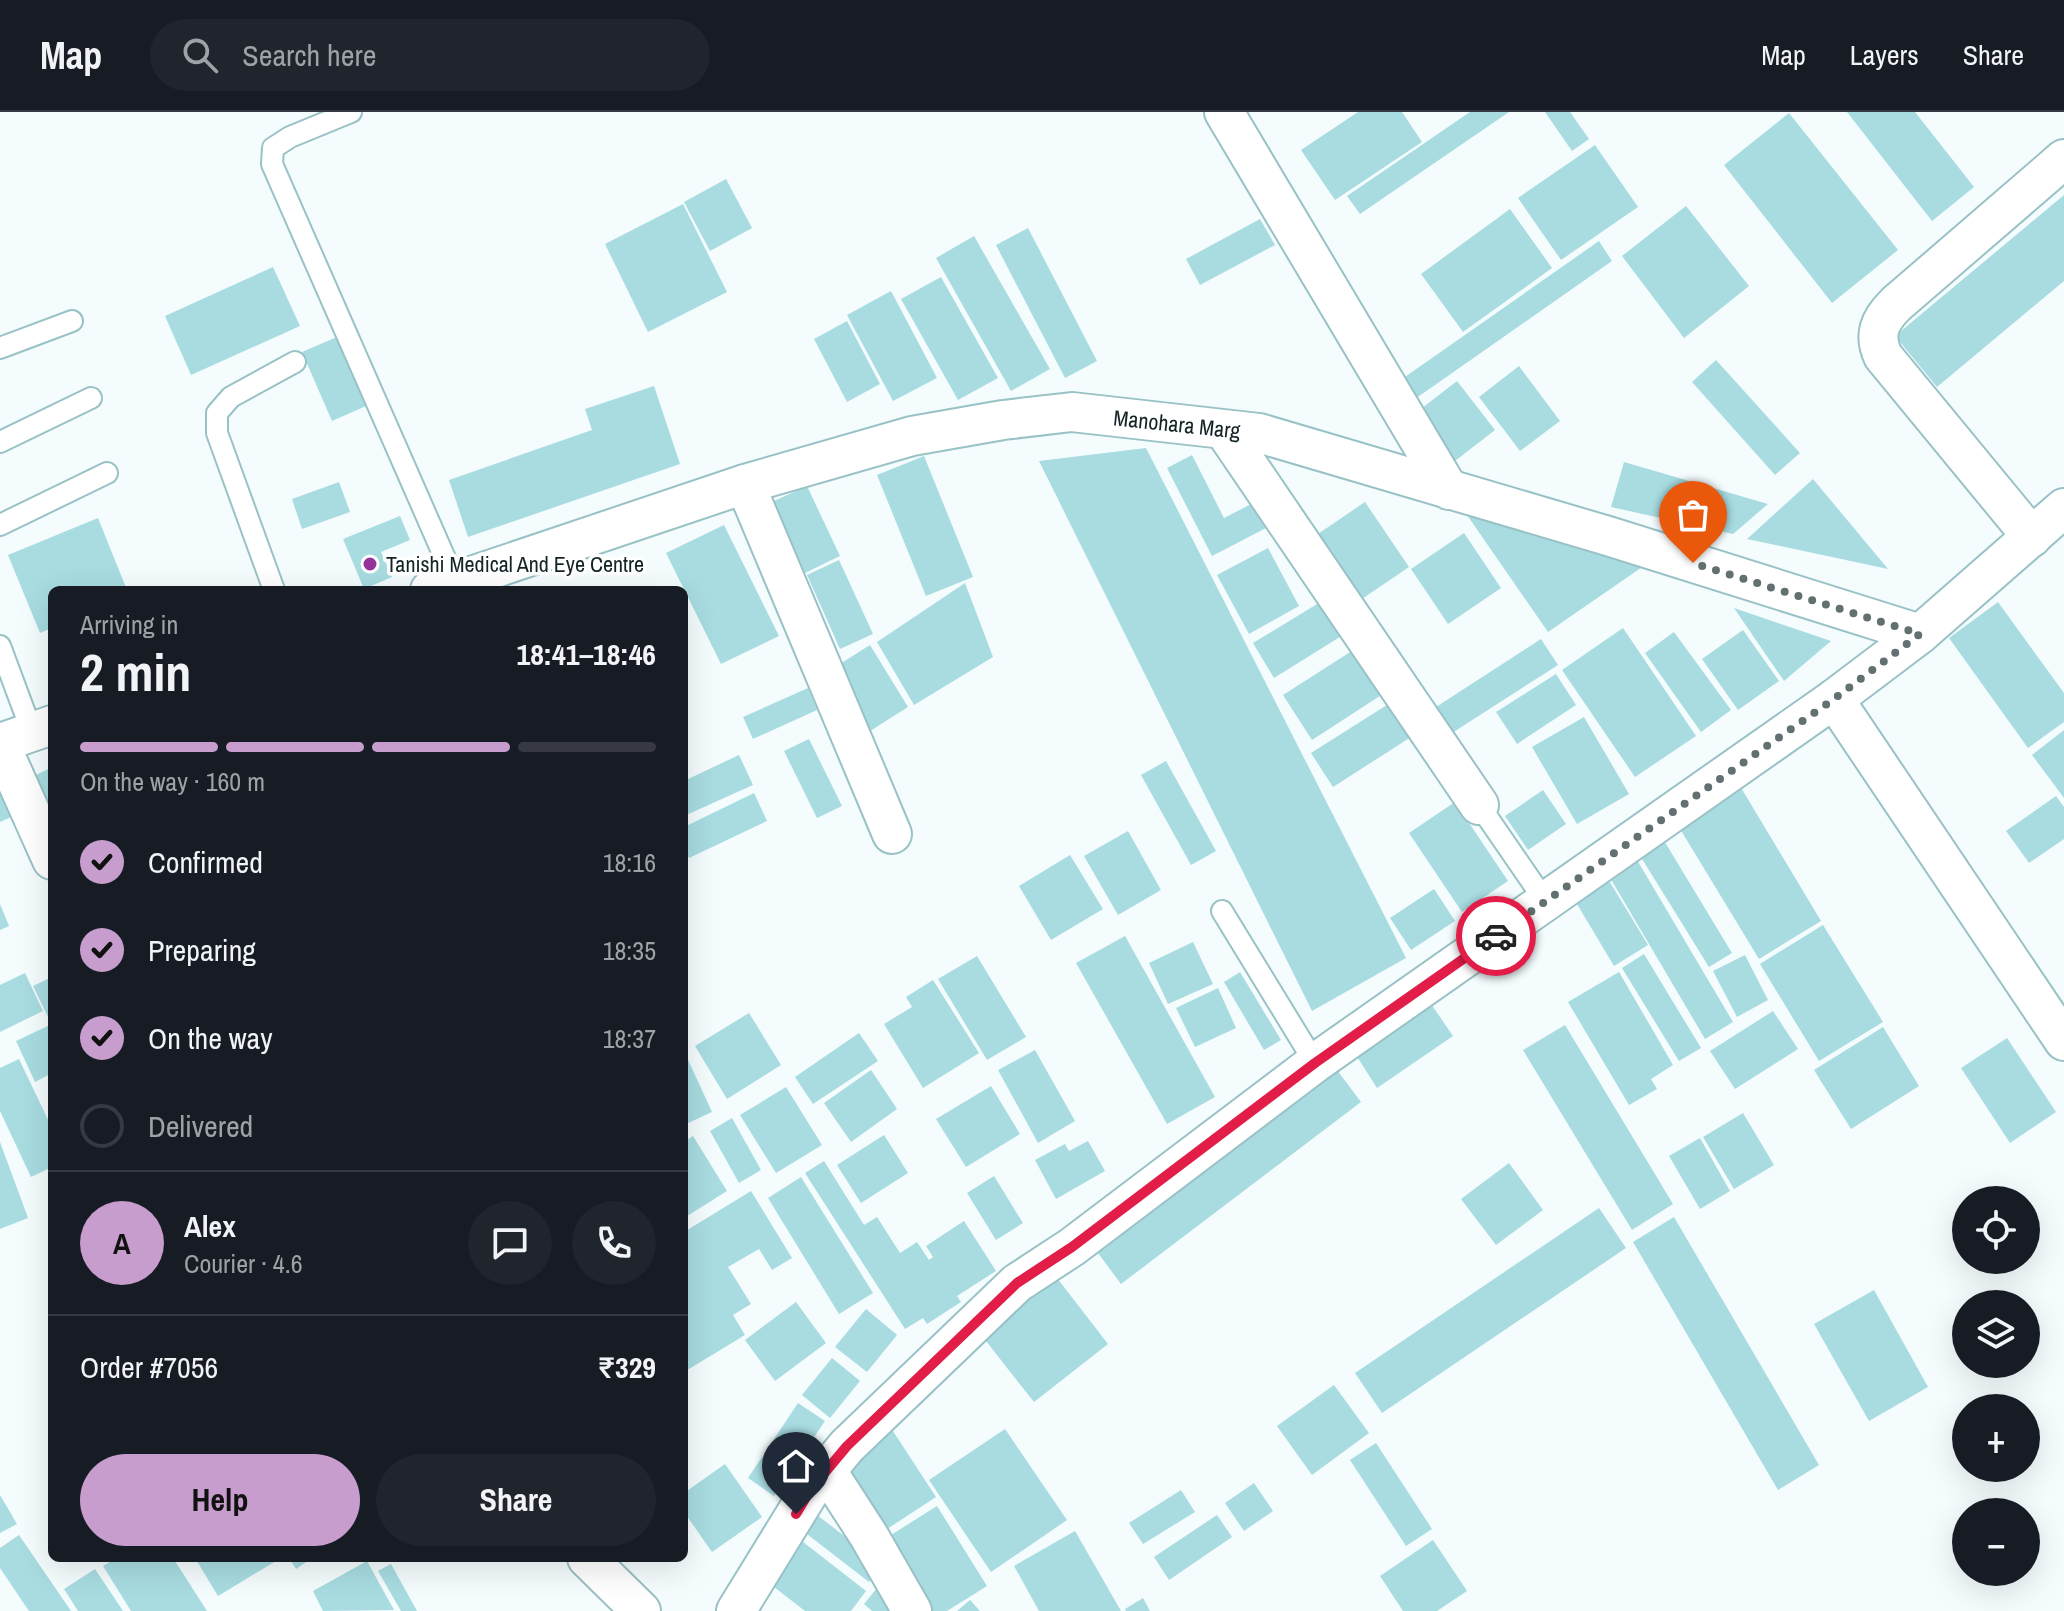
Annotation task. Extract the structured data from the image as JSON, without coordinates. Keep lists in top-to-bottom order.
{
  "streets": {
    "street": ["Manohara Marg"]
  },
  "places": ["Tanishi Medical And Eye Centre"],
  "page": {
    "header": "Map",
    "search": "Search here",
    "nav": ["Map", "Layers", "Share"],
    "heading": ["2 min", "Arriving in", "18:41–18:46"],
    "panel": [
      "Alex",
      "Courier · 4.6",
      "Order #7056",
      "₹329"
    ],
    "bar": "On the way · 160 m",
    "list": [
      ["Confirmed", "18:16"],
      ["Preparing", "18:35"],
      ["On the way", "18:37"],
      "Delivered"
    ],
    "map_buttons": ["+", "−"],
    "round": "A",
    "buttons": ["Help", "Share"]
  }
}
